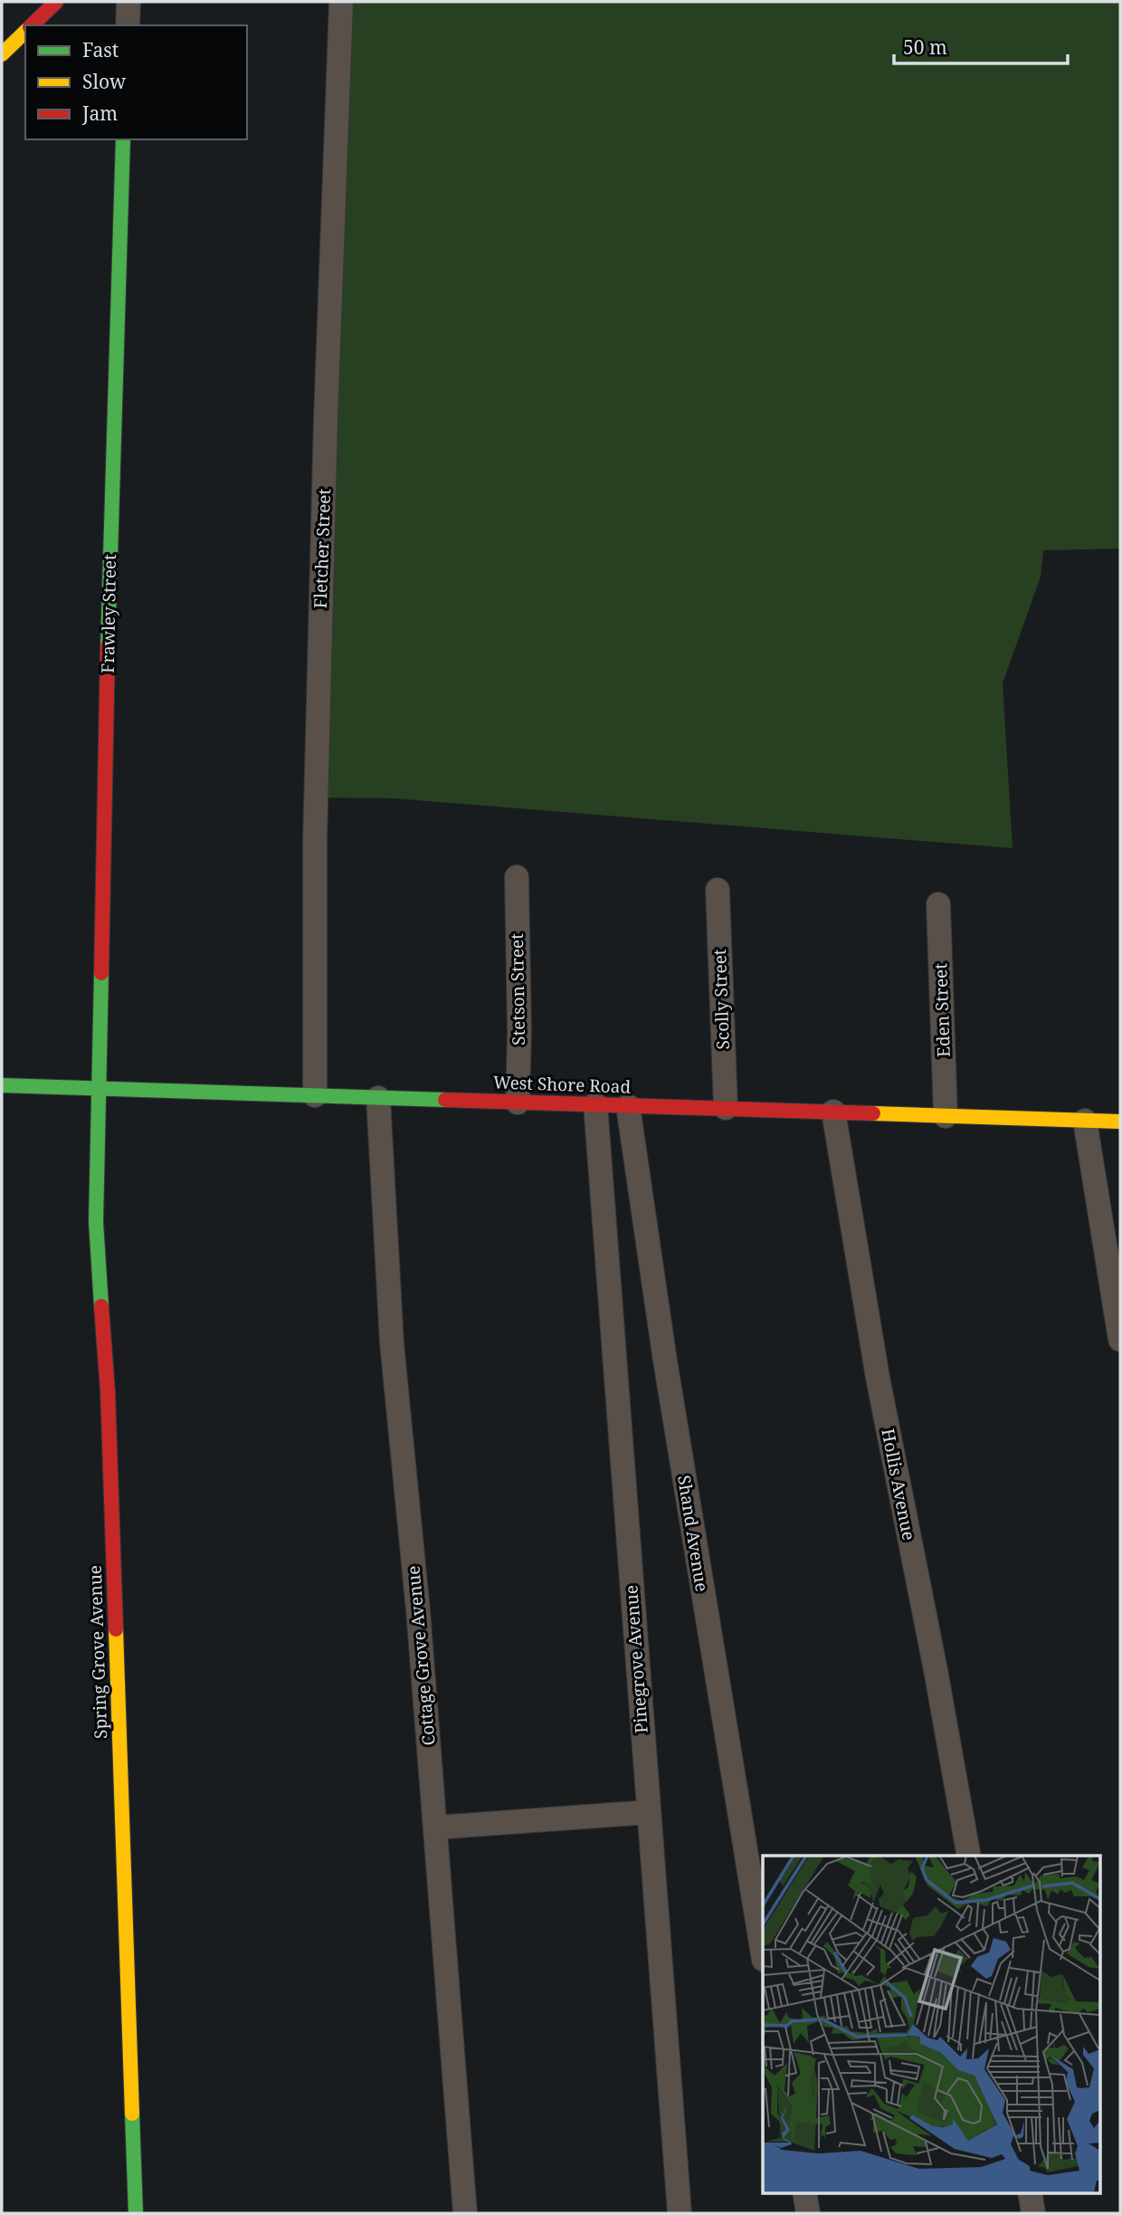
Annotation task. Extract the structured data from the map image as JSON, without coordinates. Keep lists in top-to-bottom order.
{
  "streets": {
    "street": [
      "Fletcher Street",
      "Frawley Street",
      "Stetson Street",
      "Scolly Street",
      "Eden Street",
      "West Shore Road",
      "Hollis Avenue",
      "Shand Avenue",
      "Spring Grove Avenue",
      "Cottage Grove Avenue",
      "Pinegrove Avenue"
    ]
  },
  "crossings": [
    ["Fletcher Street", "West Shore Road"],
    ["Frawley Street", "West Shore Road"],
    ["Frawley Street", "Spring Grove Avenue"],
    ["Stetson Street", "West Shore Road"],
    ["Scolly Street", "West Shore Road"],
    ["Eden Street", "West Shore Road"],
    ["West Shore Road", "Hollis Avenue"],
    ["West Shore Road", "Shand Avenue"],
    ["West Shore Road", "Spring Grove Avenue"],
    ["West Shore Road", "Cottage Grove Avenue"],
    ["West Shore Road", "Pinegrove Avenue"]
  ],
  "legend": ["Fast", "Slow", "Jam"],
  "scale_bar": "50 m"
}
